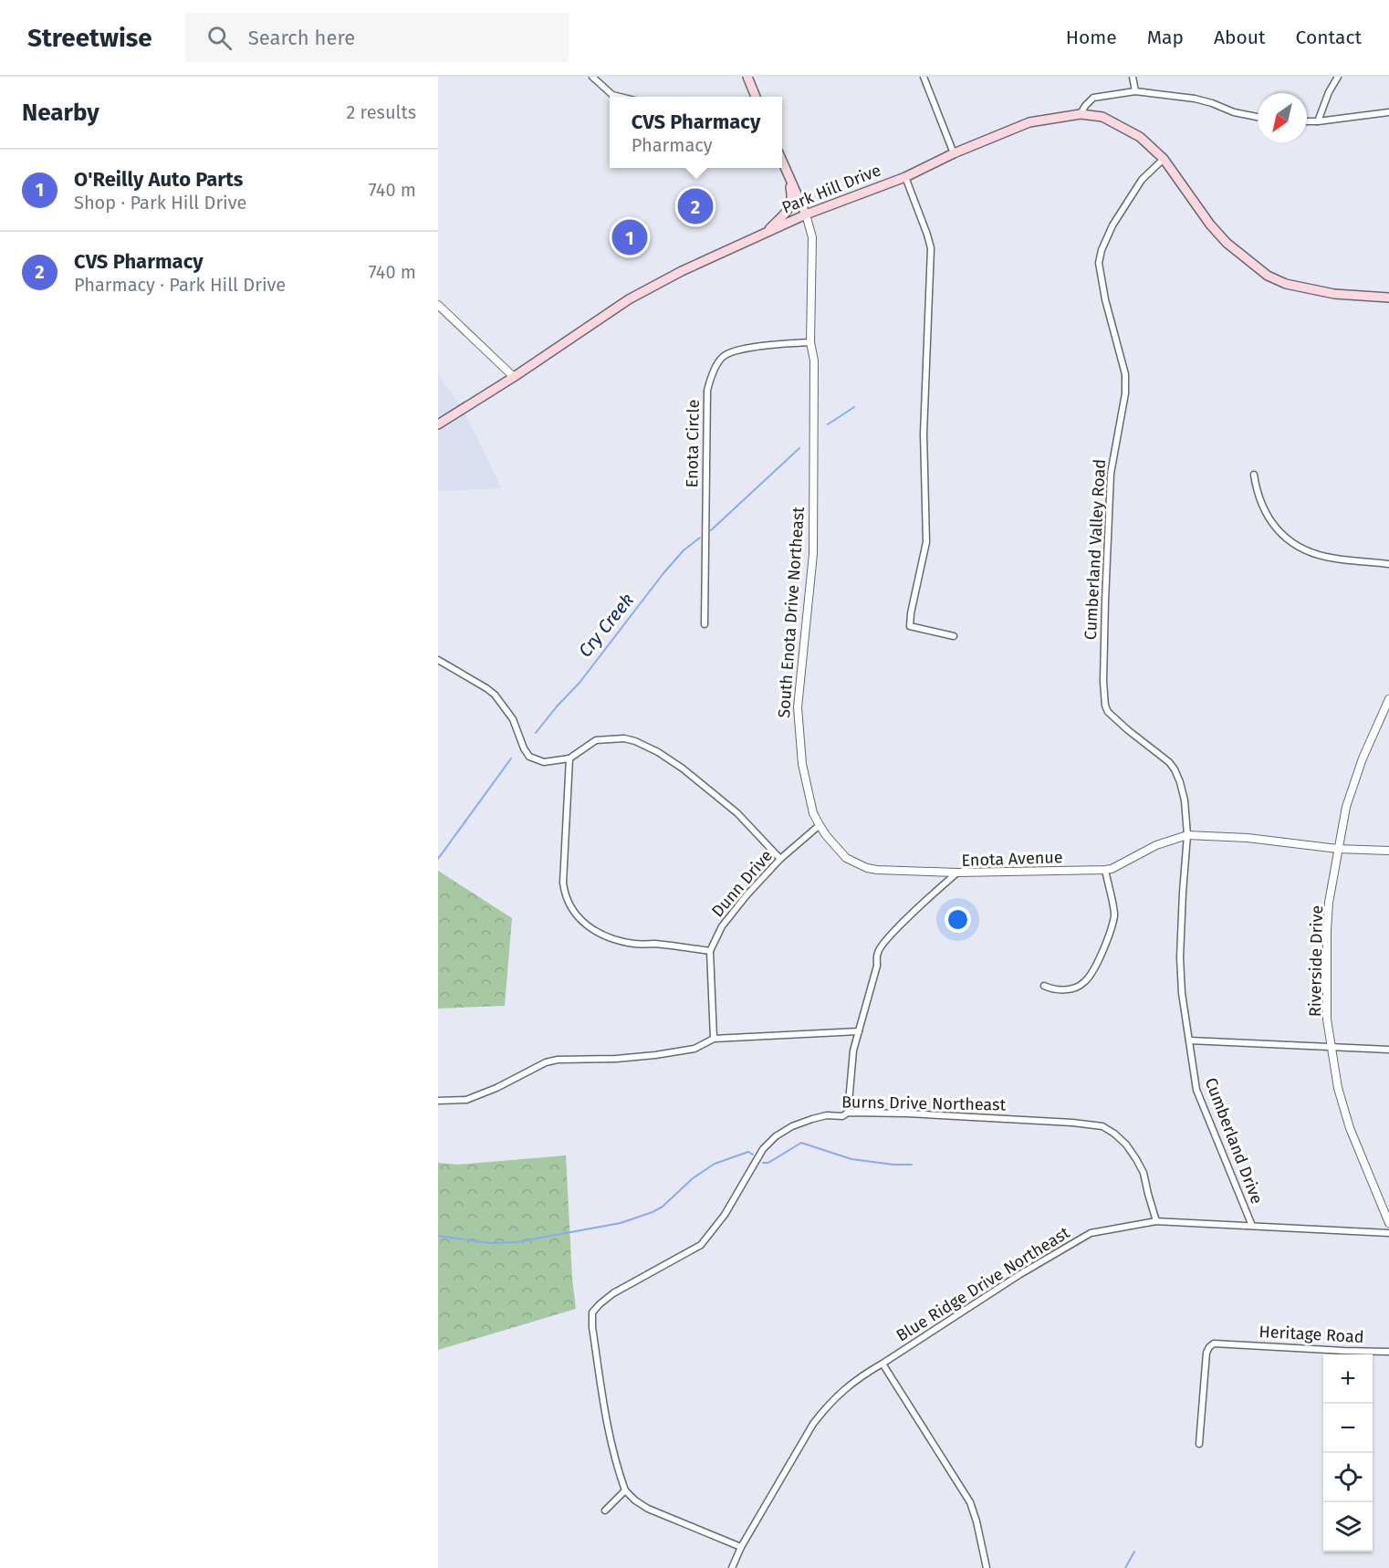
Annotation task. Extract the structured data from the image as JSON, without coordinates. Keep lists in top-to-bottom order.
{
  "streets": {
    "main road": ["Park Hill Drive", "South Enota Drive Northeast"],
    "street": [
      "Enota Circle",
      "Cumberland Valley Road",
      "Enota Avenue",
      "Dunn Drive",
      "Riverside Drive",
      "Burns Drive Northeast",
      "Cumberland Drive",
      "Blue Ridge Drive Northeast",
      "Heritage Road"
    ]
  },
  "crossings": [
    ["Park Hill Drive", "Cumberland Valley Road"],
    ["Park Hill Drive", "South Enota Drive Northeast"],
    ["Enota Circle", "South Enota Drive Northeast"],
    ["Cumberland Valley Road", "Enota Avenue"],
    ["Cumberland Valley Road", "Cumberland Drive"],
    ["South Enota Drive Northeast", "Enota Avenue"],
    ["South Enota Drive Northeast", "Dunn Drive"],
    ["Enota Avenue", "Burns Drive Northeast"],
    ["Enota Avenue", "Cumberland Drive"],
    ["Burns Drive Northeast", "Blue Ridge Drive Northeast"],
    ["Cumberland Drive", "Blue Ridge Drive Northeast"]
  ],
  "water": ["Cry Creek"],
  "north": "bottom left",
  "page": {
    "header": "Streetwise",
    "search": "Search here",
    "nav": [
      "Home",
      "Map",
      "About",
      "Contact"
    ],
    "heading": ["Nearby", "2 results"],
    "popup": ["CVS Pharmacy", "Pharmacy"],
    "list": [
      {
        "mark": "1",
        "name": "O'Reilly Auto Parts",
        "note": "Shop · Park Hill Drive",
        "value": "740 m"
      },
      {
        "mark": "2",
        "name": "CVS Pharmacy",
        "note": "Pharmacy · Park Hill Drive",
        "value": "740 m"
      }
    ],
    "pins": ["2", "1"],
    "map_buttons": ["+", "−"]
  }
}
